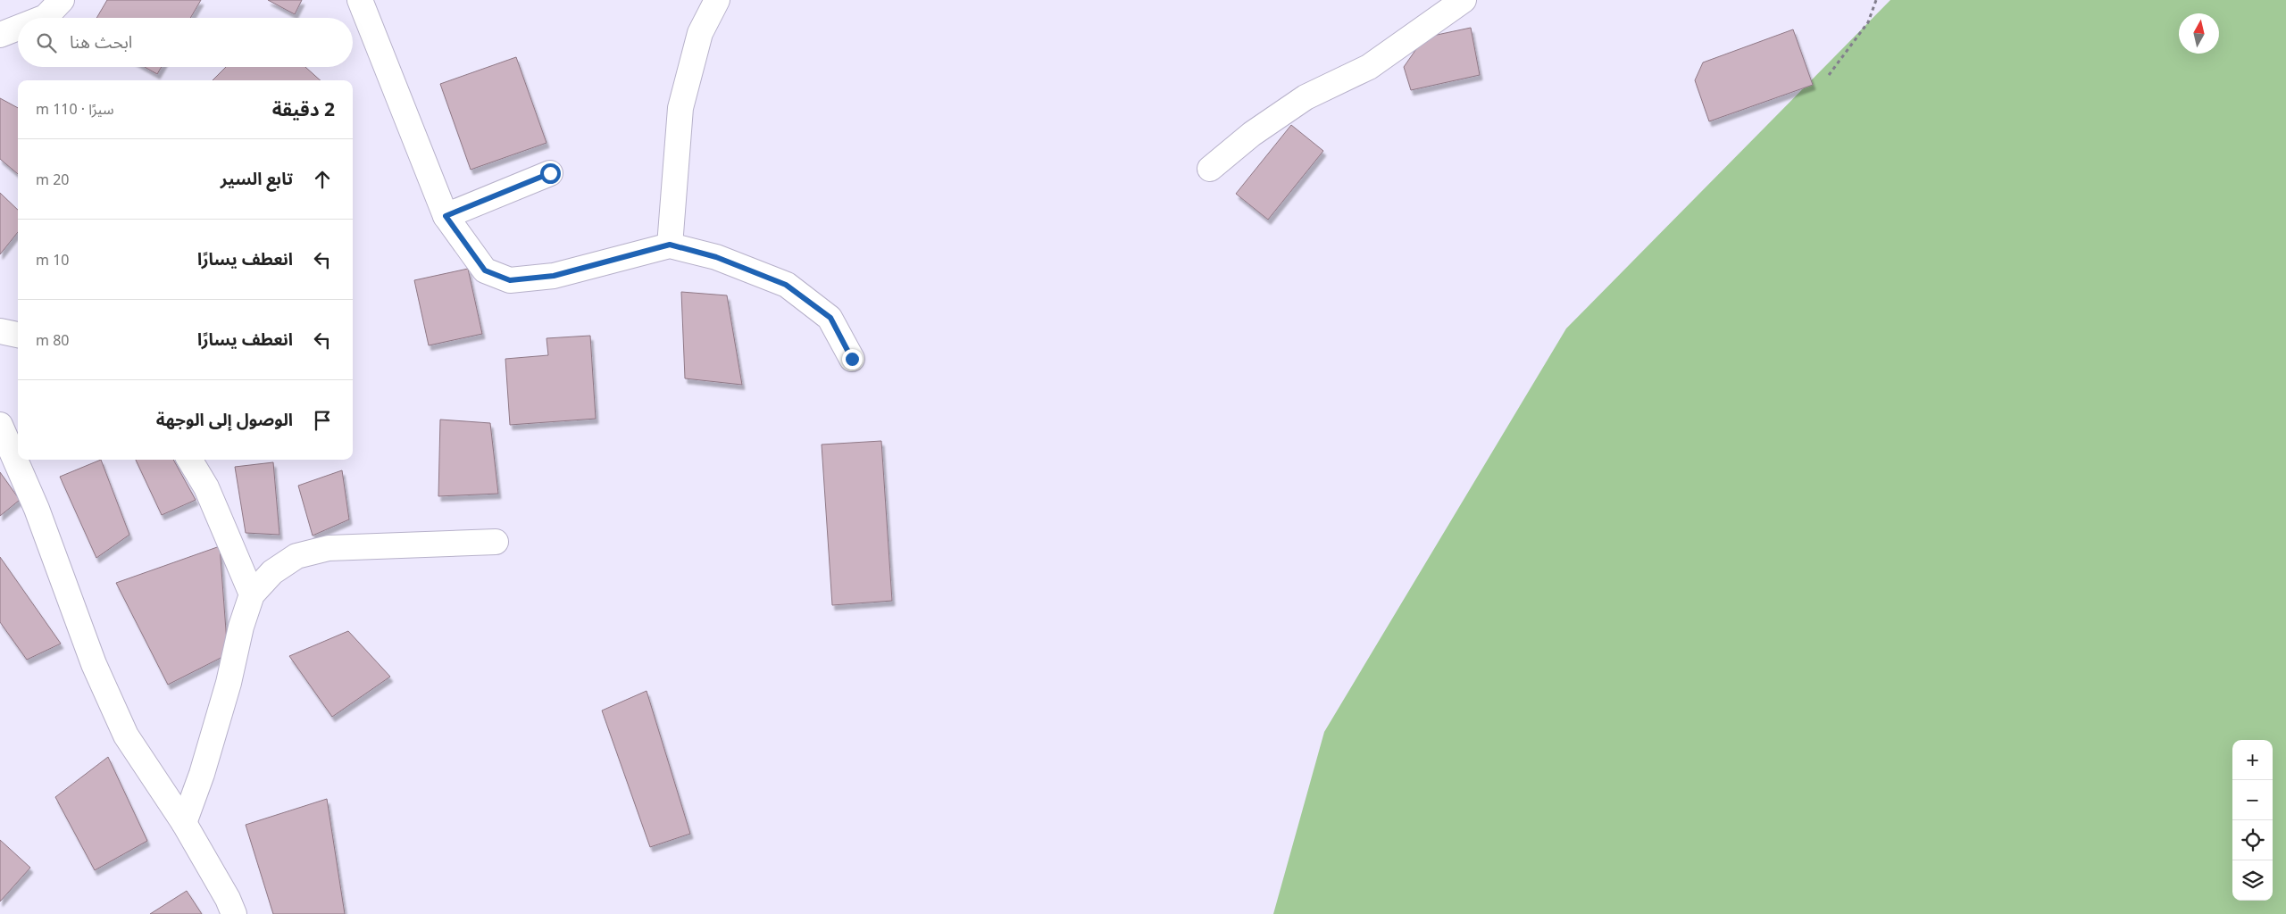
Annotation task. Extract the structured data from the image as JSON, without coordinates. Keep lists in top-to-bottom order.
{
  "north": "top",
  "page": {
    "search": "ابحث هنا",
    "heading": ["2 دقيقة", "سيرًا · 110 m"],
    "list": [
      ["تابع السير", "20 m"],
      ["انعطف يسارًا", "10 m"],
      ["انعطف يسارًا", "80 m"],
      "الوصول إلى الوجهة"
    ],
    "map_buttons": ["+", "−"]
  }
}
